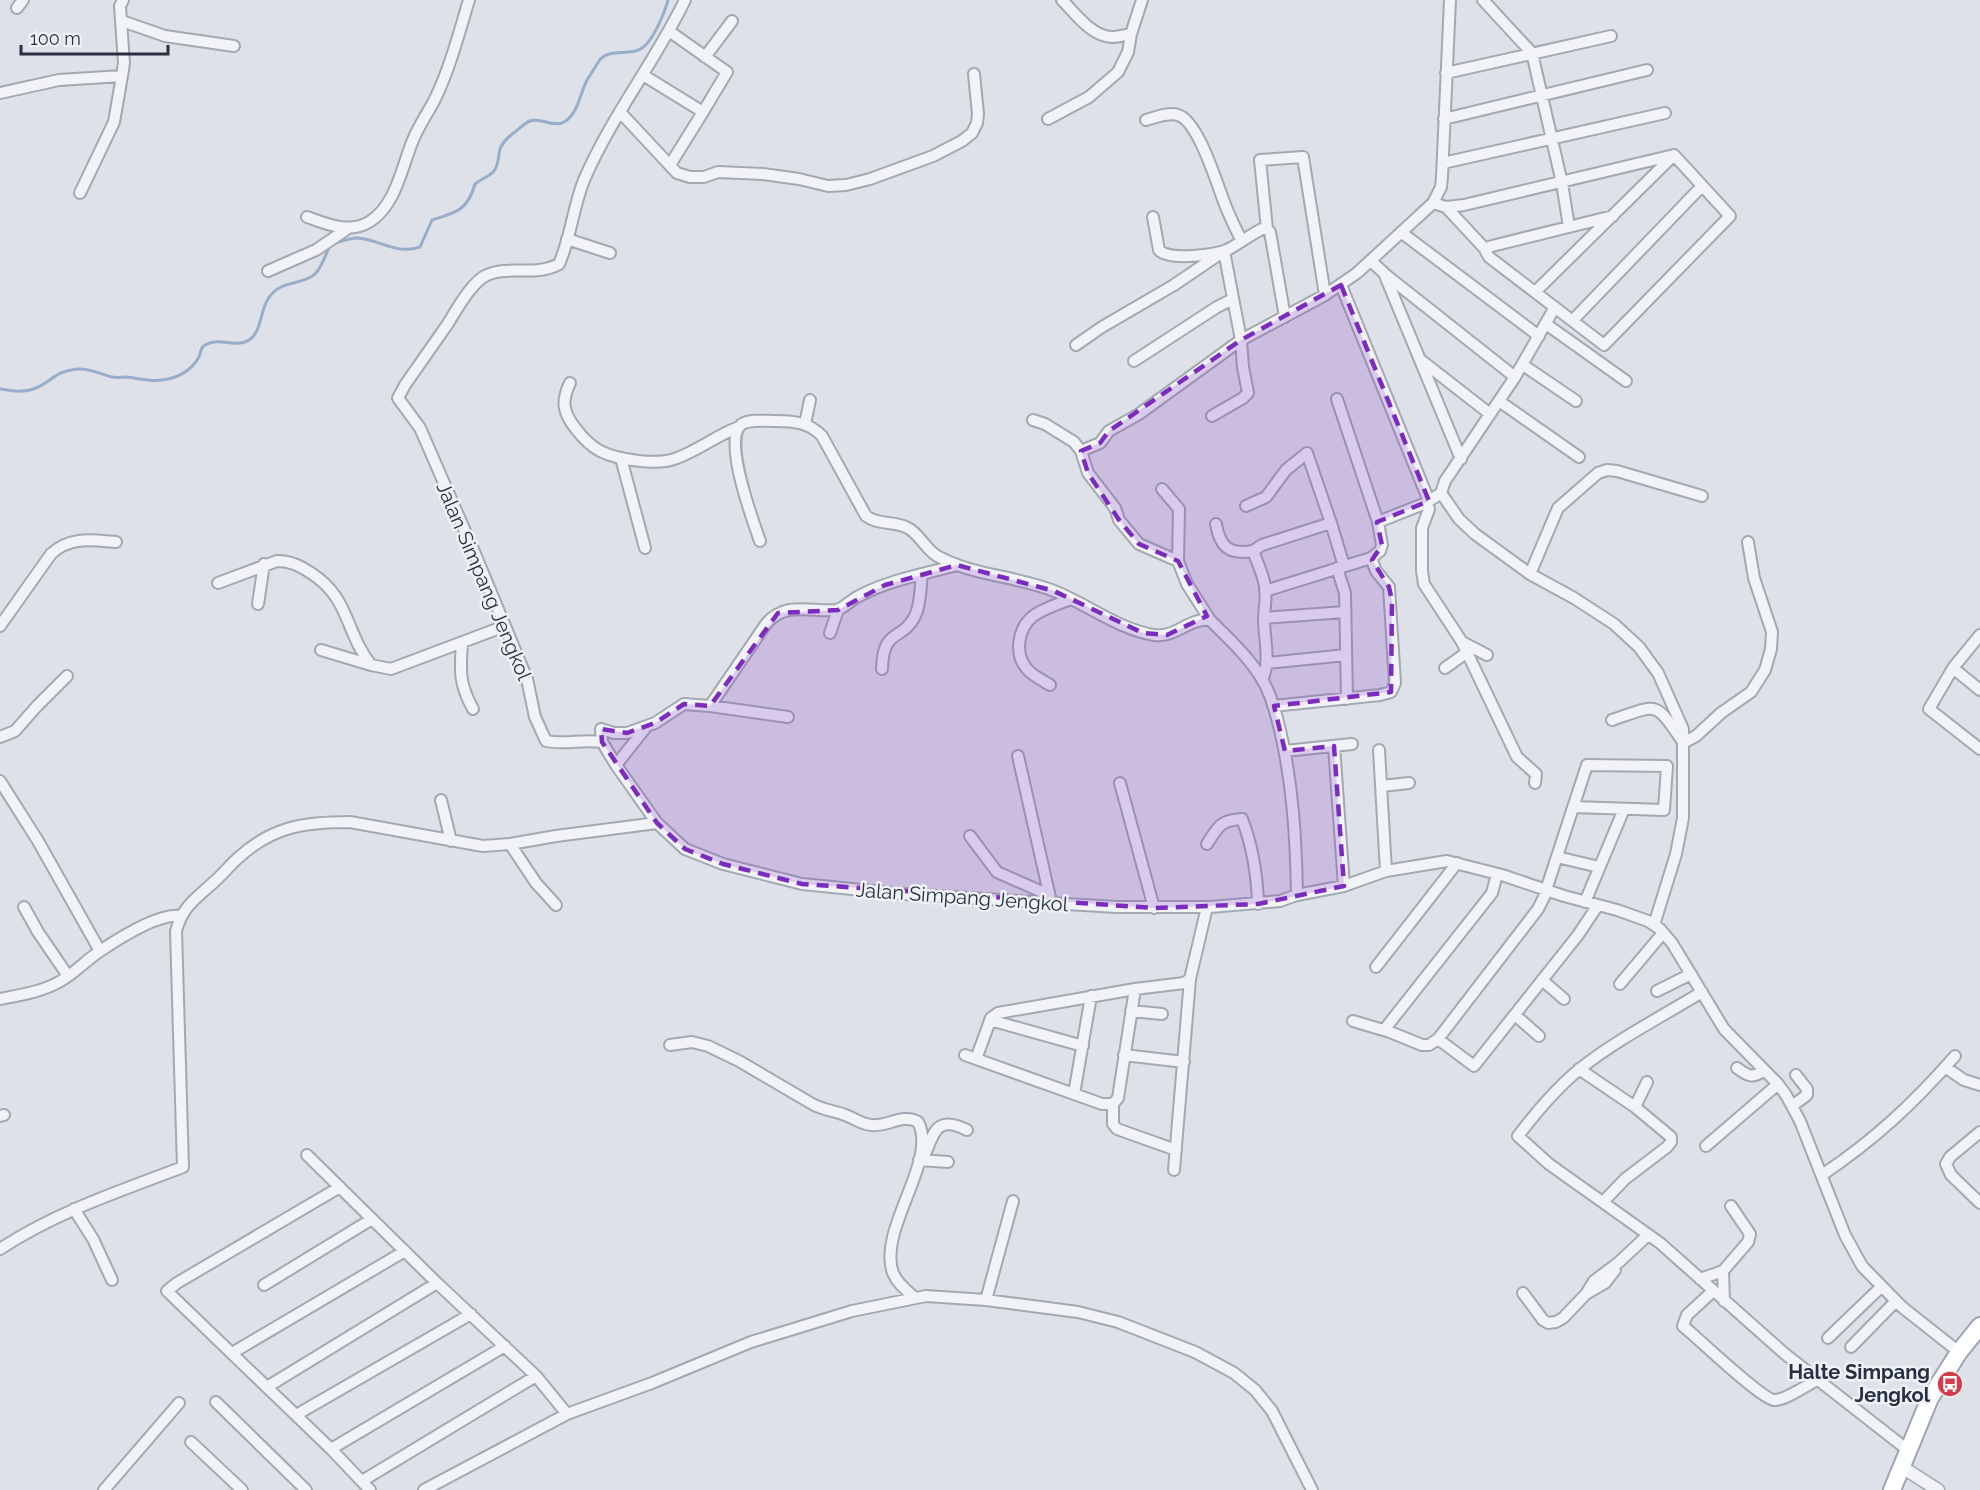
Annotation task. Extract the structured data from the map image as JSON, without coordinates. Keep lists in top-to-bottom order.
{
  "streets": {
    "street": ["Jalan Simpang Jengkol"]
  },
  "places": {
    "bus stop": ["Halte Simpang Jengkol"]
  },
  "scale_bar": "100 m"
}
